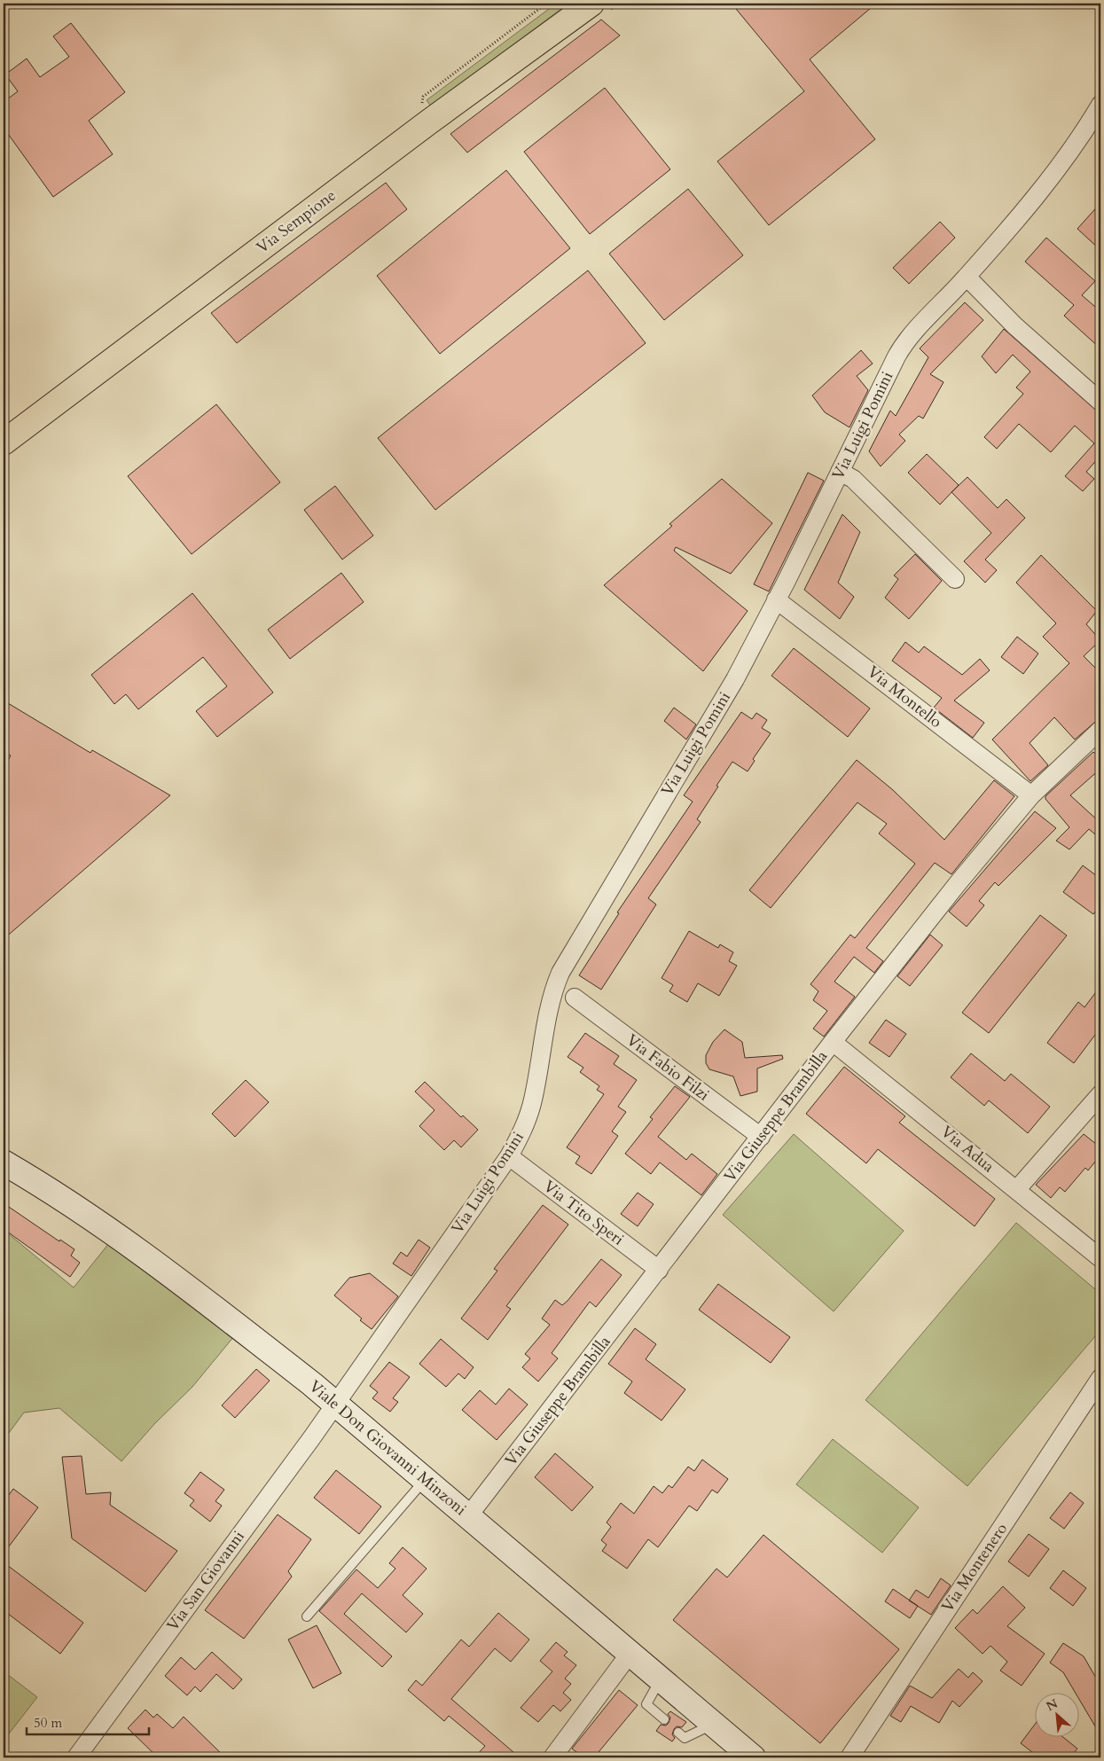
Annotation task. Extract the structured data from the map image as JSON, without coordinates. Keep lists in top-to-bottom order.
{
  "streets": {
    "main road": ["Via Sempione"],
    "street": [
      "Via Luigi Pomini",
      "Via Montello",
      "Via Fabio Filzi",
      "Via Giuseppe Brambilla",
      "Via Adua",
      "Via Tito Speri",
      "Viale Don Giovanni Minzoni",
      "Via Montenero",
      "Via San Giovanni"
    ]
  },
  "crossings": [
    ["Via Luigi Pomini", "Via Montello"],
    ["Via Luigi Pomini", "Via Tito Speri"],
    ["Via Luigi Pomini", "Viale Don Giovanni Minzoni"],
    ["Via Luigi Pomini", "Via San Giovanni"],
    ["Via Montello", "Via Giuseppe Brambilla"],
    ["Via Fabio Filzi", "Via Giuseppe Brambilla"],
    ["Via Giuseppe Brambilla", "Via Adua"],
    ["Via Giuseppe Brambilla", "Via Tito Speri"],
    ["Via Giuseppe Brambilla", "Viale Don Giovanni Minzoni"],
    ["Viale Don Giovanni Minzoni", "Via San Giovanni"]
  ],
  "scale_bar": "50 m",
  "north": "top left"
}
